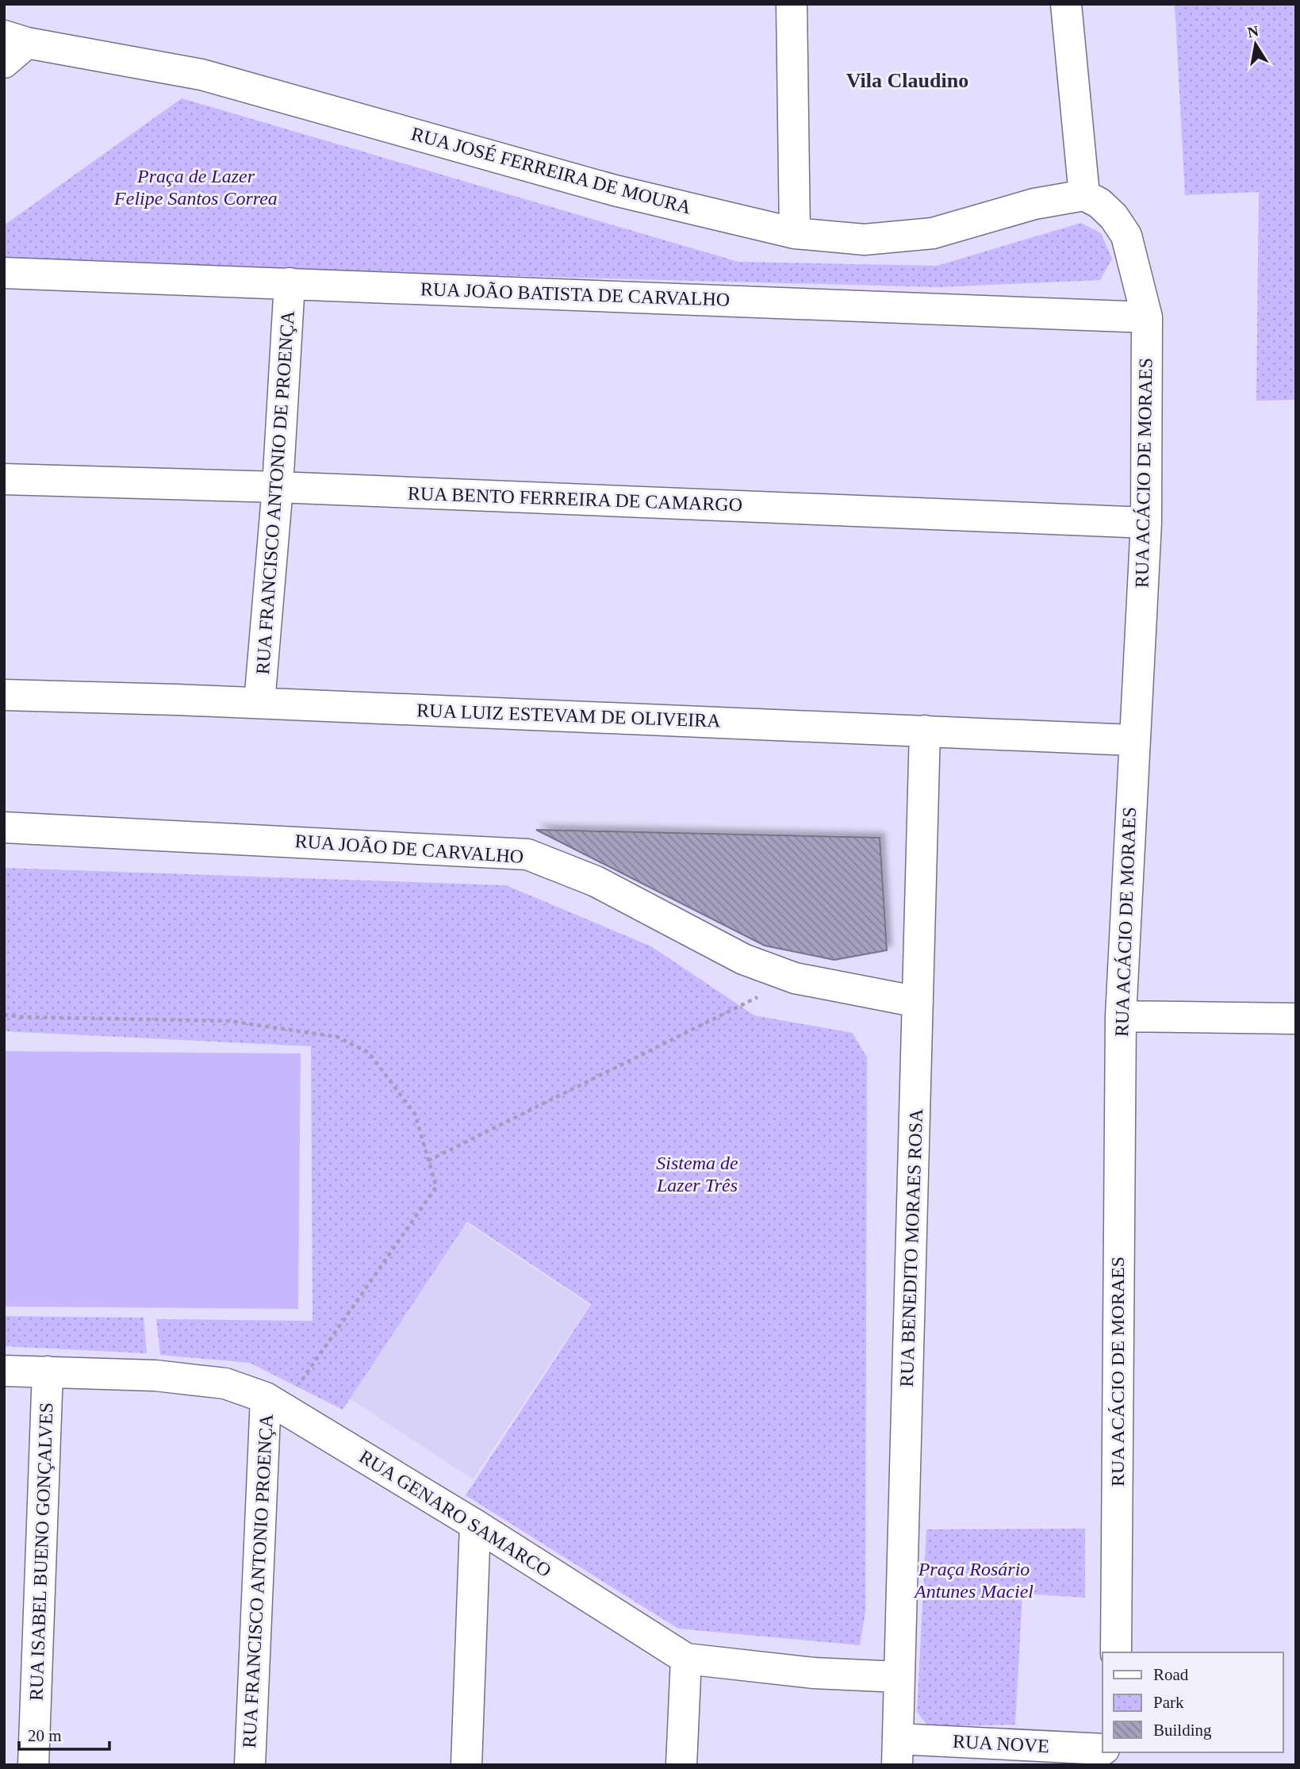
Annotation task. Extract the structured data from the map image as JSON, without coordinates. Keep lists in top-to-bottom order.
{
  "streets": {
    "street": [
      "RUA JOSÉ FERREIRA DE MOURA",
      "RUA JOÃO BATISTA DE CARVALHO",
      "RUA ACÁCIO DE MORAES",
      "RUA FRANCISCO ANTONIO DE PROENÇA",
      "RUA BENTO FERREIRA DE CAMARGO",
      "RUA LUIZ ESTEVAM DE OLIVEIRA",
      "RUA JOÃO DE CARVALHO",
      "RUA BENEDITO MORAES ROSA",
      "RUA GENARO SAMARCO",
      "RUA ISABEL BUENO GONÇALVES",
      "RUA FRANCISCO ANTONIO PROENÇA",
      "RUA NOVE"
    ]
  },
  "crossings": [
    ["RUA JOSÉ FERREIRA DE MOURA", "RUA ACÁCIO DE MORAES"],
    ["RUA JOÃO BATISTA DE CARVALHO", "RUA ACÁCIO DE MORAES"],
    ["RUA JOÃO BATISTA DE CARVALHO", "RUA FRANCISCO ANTONIO DE PROENÇA"],
    ["RUA ACÁCIO DE MORAES", "RUA BENTO FERREIRA DE CAMARGO"],
    ["RUA ACÁCIO DE MORAES", "RUA LUIZ ESTEVAM DE OLIVEIRA"],
    ["RUA FRANCISCO ANTONIO DE PROENÇA", "RUA BENTO FERREIRA DE CAMARGO"],
    ["RUA FRANCISCO ANTONIO DE PROENÇA", "RUA LUIZ ESTEVAM DE OLIVEIRA"],
    ["RUA LUIZ ESTEVAM DE OLIVEIRA", "RUA BENEDITO MORAES ROSA"],
    ["RUA JOÃO DE CARVALHO", "RUA BENEDITO MORAES ROSA"],
    ["RUA BENEDITO MORAES ROSA", "RUA GENARO SAMARCO"],
    ["RUA BENEDITO MORAES ROSA", "RUA NOVE"],
    ["RUA GENARO SAMARCO", "RUA ISABEL BUENO GONÇALVES"],
    ["RUA GENARO SAMARCO", "RUA FRANCISCO ANTONIO PROENÇA"]
  ],
  "districts": ["Vila Claudino"],
  "parks": ["Praça de Lazer Felipe Santos Correa", "Sistema de Lazer Três", "Praça Rosário Antunes Maciel"],
  "legend": ["Road", "Park", "Building"],
  "scale_bar": "20 m",
  "north": "top"
}
